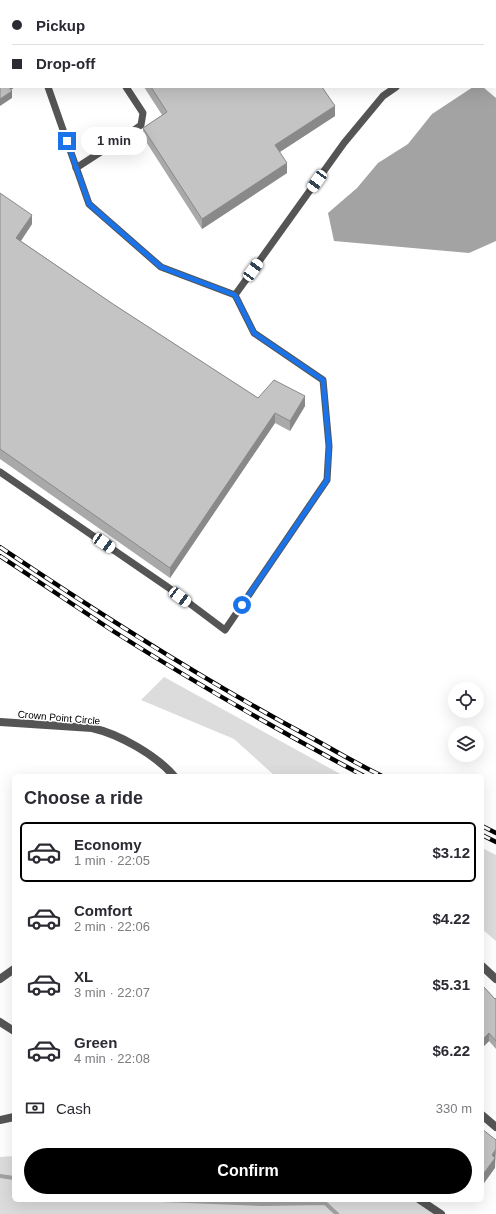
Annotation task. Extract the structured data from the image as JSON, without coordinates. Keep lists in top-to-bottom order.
{
  "streets": {
    "street": ["Crown Point Circle"]
  },
  "page": {
    "banner": ["Pickup", "Drop-off"],
    "bubble": "1 min",
    "heading": "Choose a ride",
    "list": [
      {
        "name": "Economy",
        "note": "1 min · 22:05",
        "value": "$3.12"
      },
      {
        "name": "Comfort",
        "note": "2 min · 22:06",
        "value": "$4.22"
      },
      {
        "name": "XL",
        "note": "3 min · 22:07",
        "value": "$5.31"
      },
      {
        "name": "Green",
        "note": "4 min · 22:08",
        "value": "$6.22"
      }
    ],
    "pay": ["Cash", "330 m"],
    "buttons": "Confirm"
  }
}
